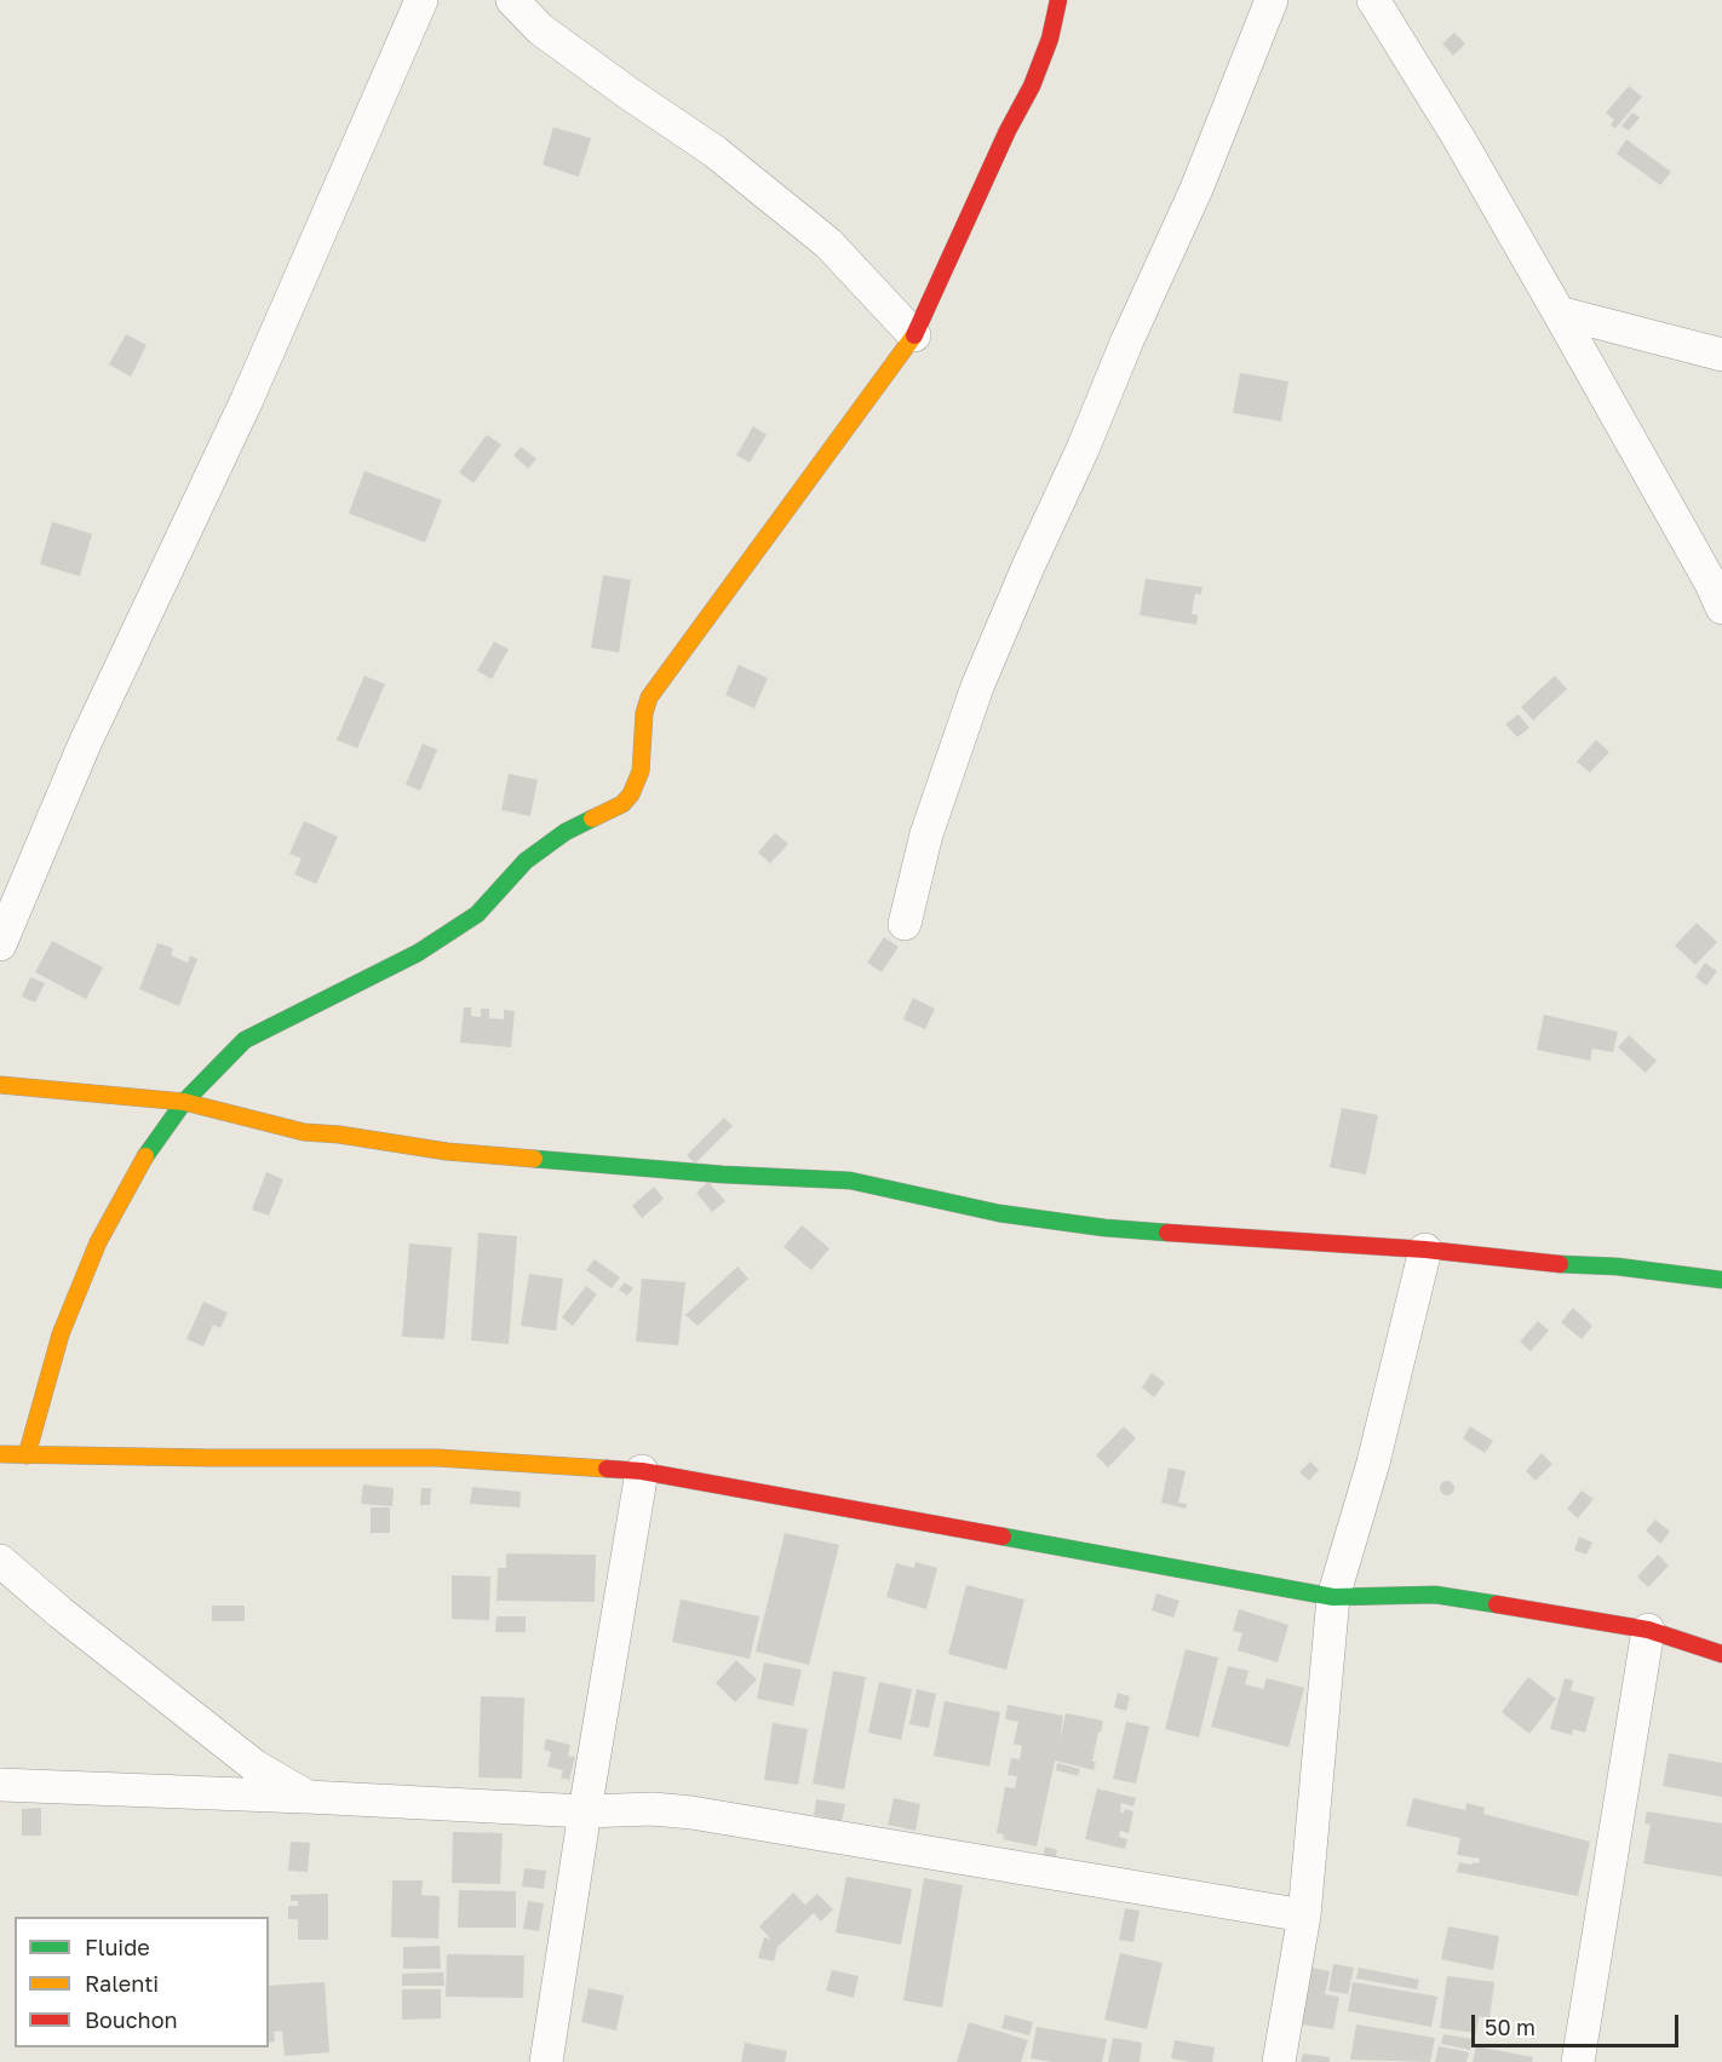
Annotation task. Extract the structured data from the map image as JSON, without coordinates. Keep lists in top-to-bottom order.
{
  "legend": ["Fluide", "Ralenti", "Bouchon"],
  "scale_bar": "50 m"
}
